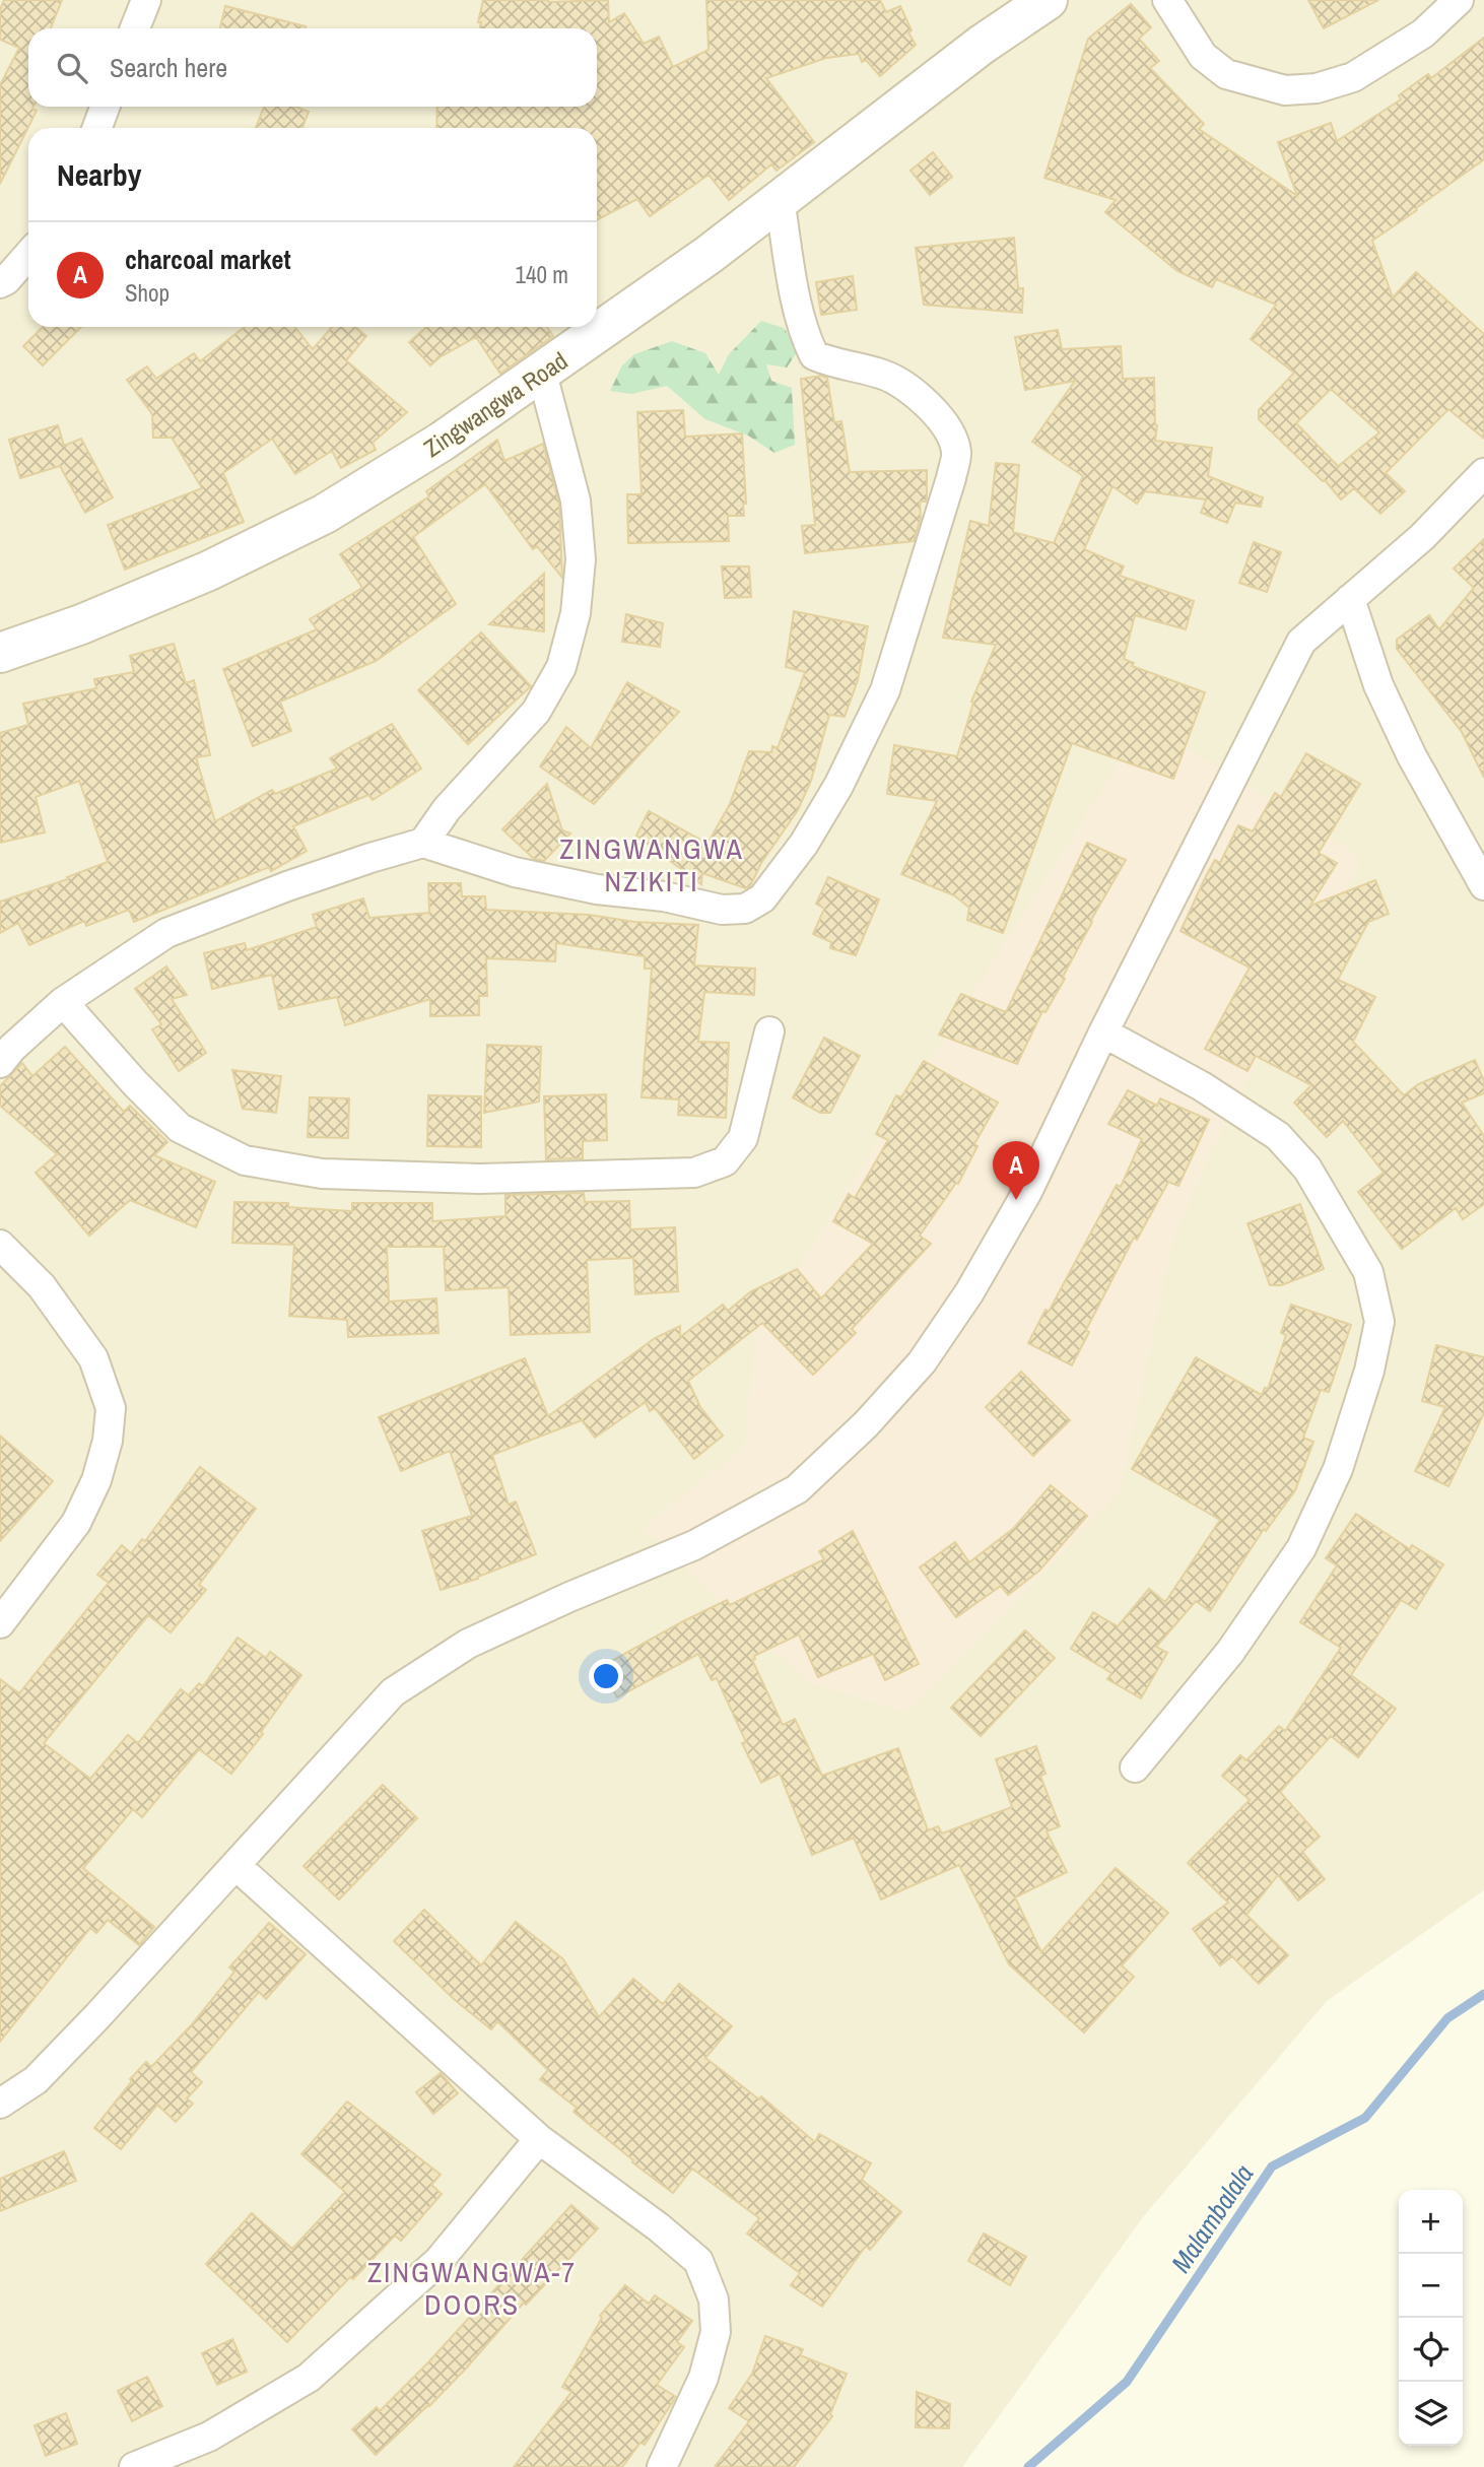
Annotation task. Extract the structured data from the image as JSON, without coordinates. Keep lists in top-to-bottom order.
{
  "streets": {
    "street": ["Zingwangwa Road"]
  },
  "districts": ["ZINGWANGWA NZIKITI", "ZINGWANGWA-7 DOORS"],
  "water": ["Malambalala"],
  "page": {
    "search": "Search here",
    "heading": "Nearby",
    "list": [
      {
        "mark": "A",
        "name": "charcoal market",
        "note": "Shop",
        "value": "140 m"
      }
    ],
    "pins": "A",
    "map_buttons": ["+", "−"]
  }
}
